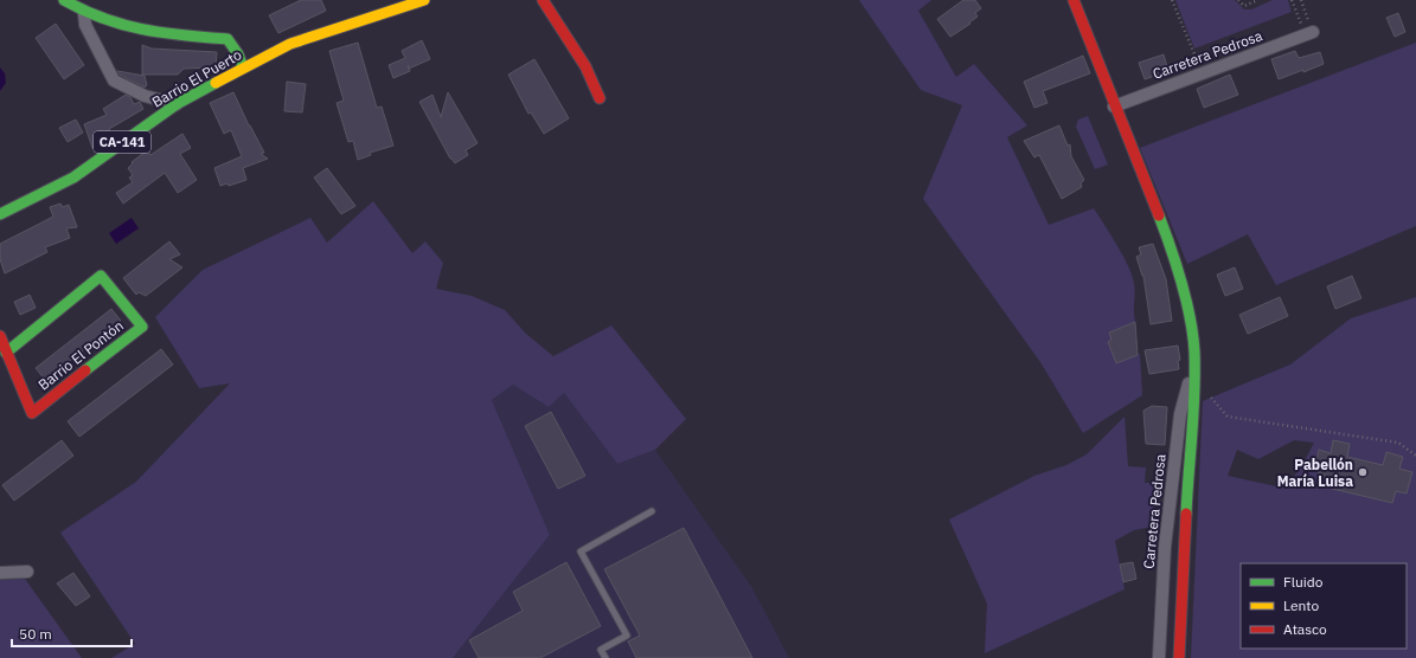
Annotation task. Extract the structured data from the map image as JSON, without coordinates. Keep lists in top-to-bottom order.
{
  "streets": {
    "street": [
      "Carretera Pedrosa",
      "Barrio El Puerto",
      "CA-141",
      "Barrio El Pontón"
    ]
  },
  "places": ["Pabellón María Luisa"],
  "legend": ["Fluido", "Lento", "Atasco"],
  "scale_bar": "50 m"
}
